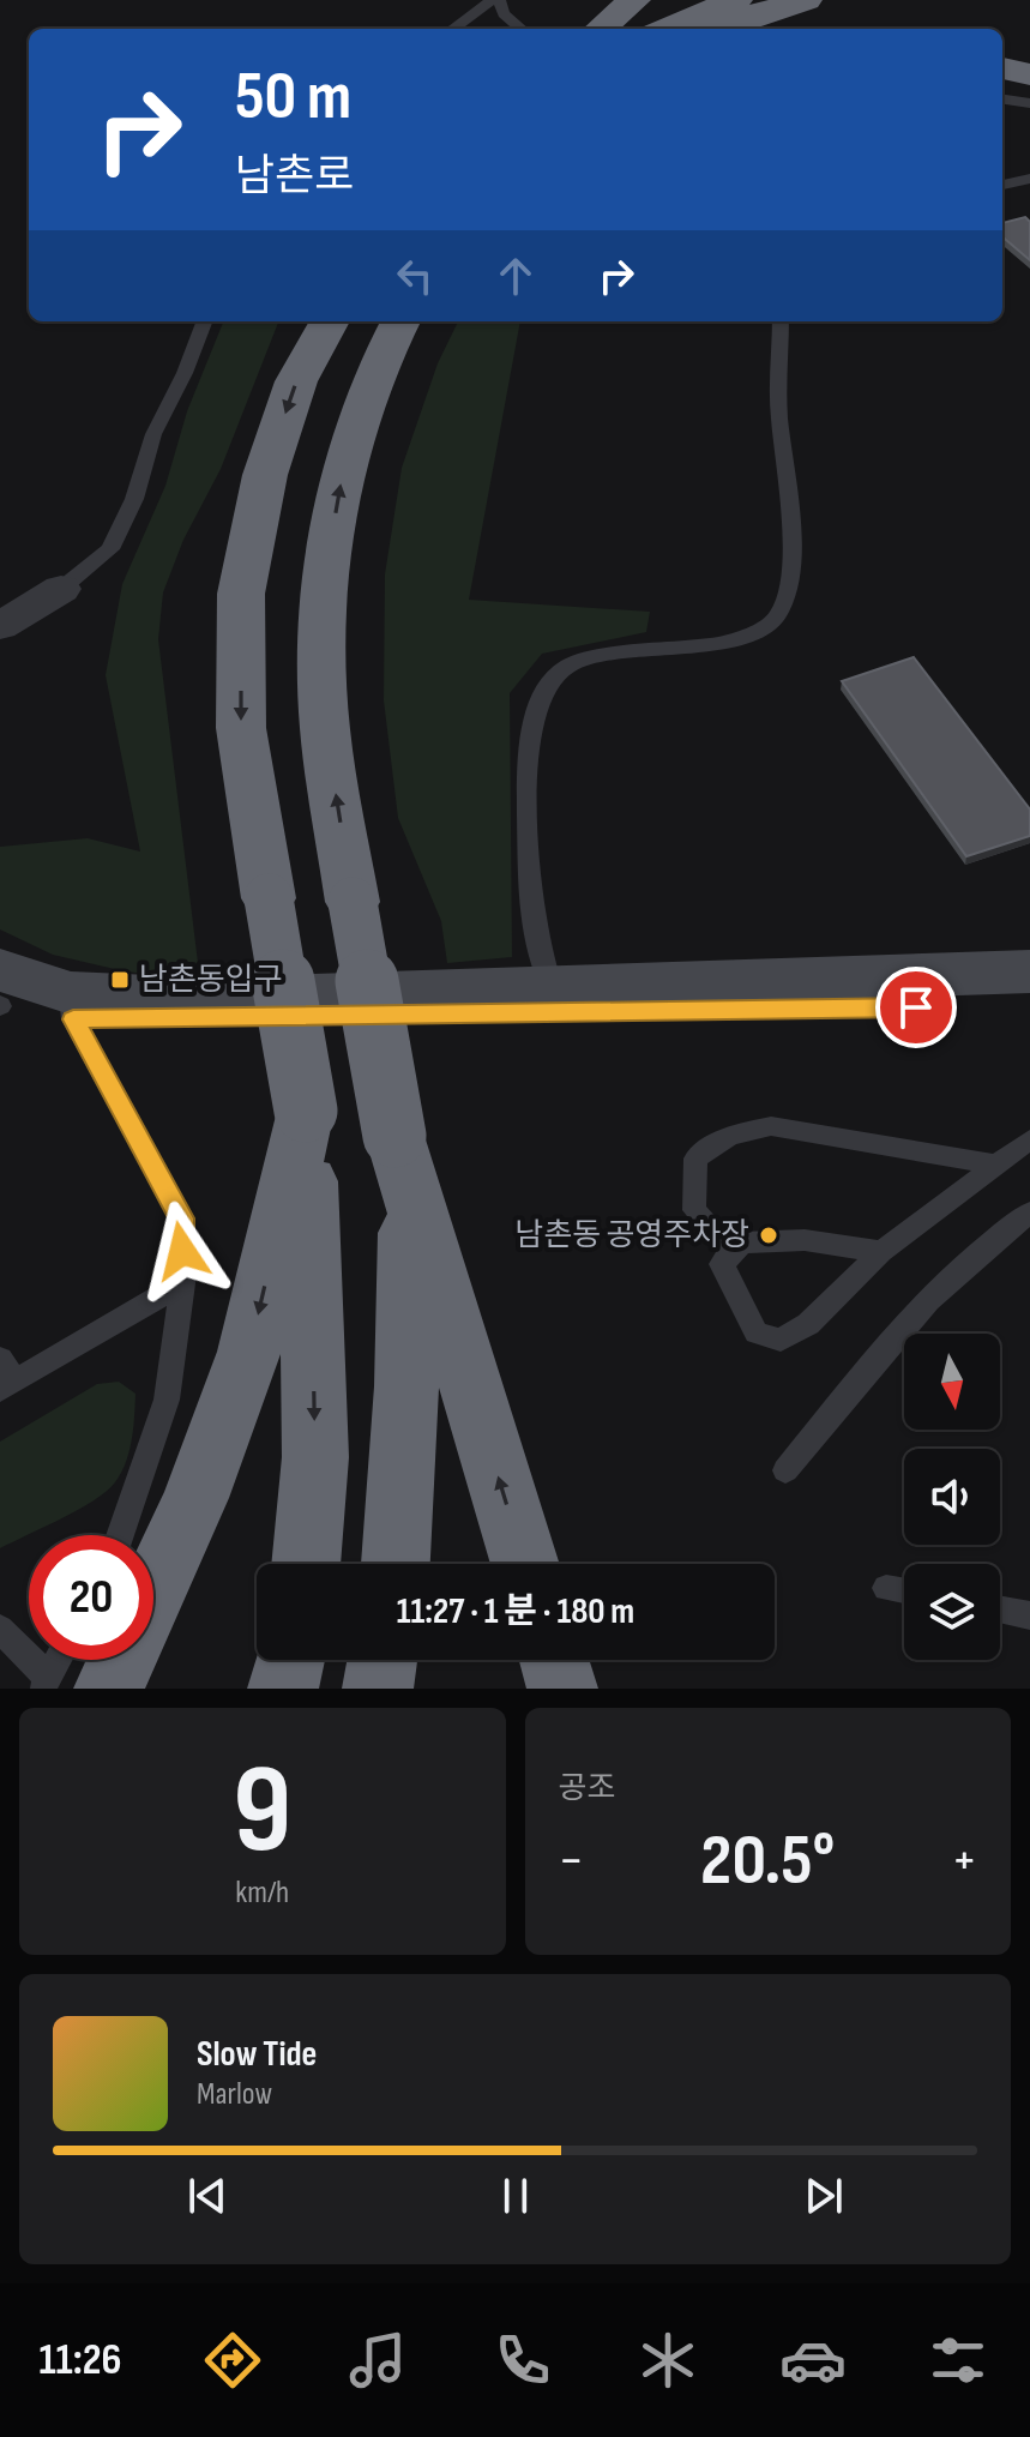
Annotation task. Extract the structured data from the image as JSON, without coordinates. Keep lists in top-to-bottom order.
{
  "places": {
    "transit": ["남촌동입구"],
    "other": ["남촌동 공영주차장"]
  },
  "north": "bottom",
  "page": {
    "turn": ["50 m", "남촌로"],
    "limit": "20",
    "trip": "11:27 · 1 분 · 180 m",
    "tile": [
      ["9", "km/h"],
      "공조"
    ],
    "heat": ["−", "20.5°", "+"],
    "song": ["Slow Tide", "Marlow"],
    "tabs": "11:26"
  }
}
